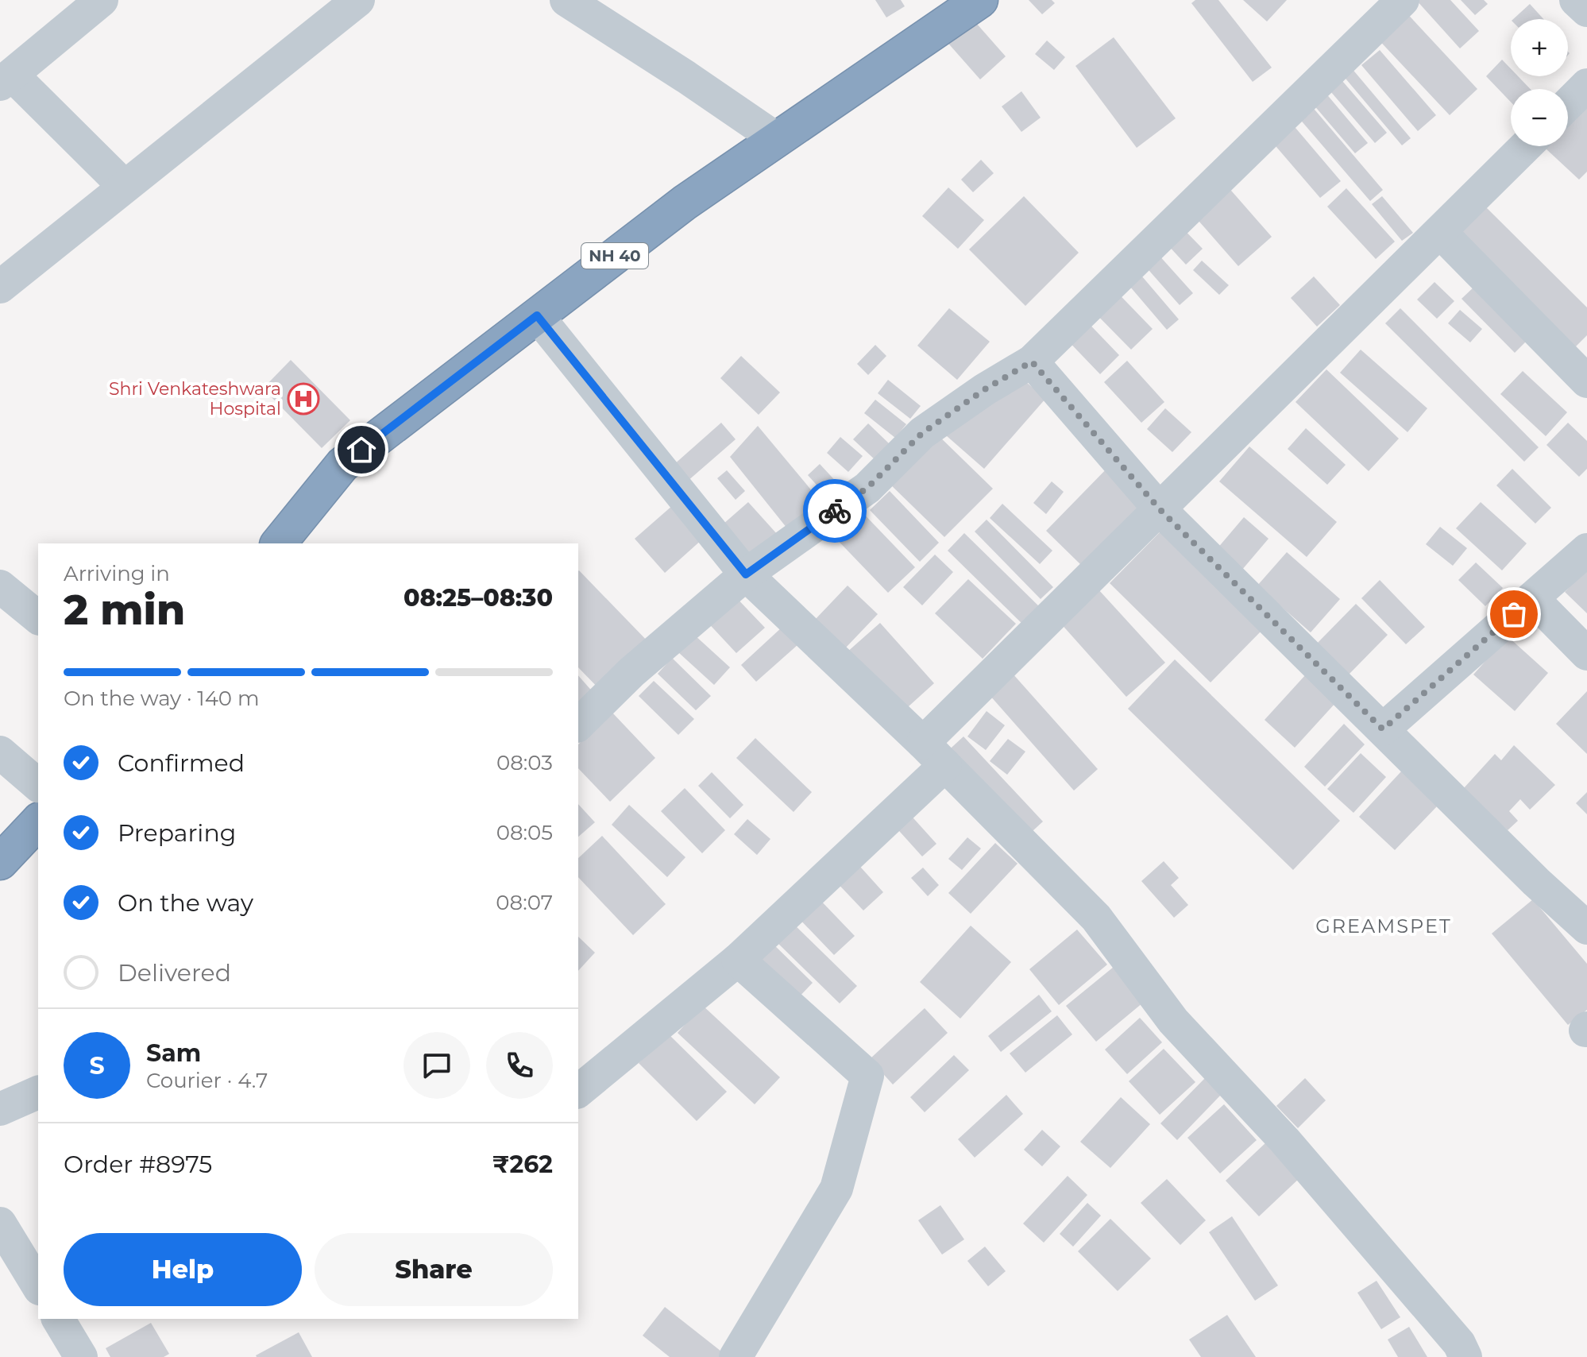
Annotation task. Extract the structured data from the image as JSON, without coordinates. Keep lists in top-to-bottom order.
{
  "streets": {
    "highway": ["NH 40"]
  },
  "districts": ["GREAMSPET"],
  "places": {
    "hospital": ["Shri Venkateshwara Hospital"]
  },
  "page": {
    "map_buttons": ["+", "−"],
    "heading": ["2 min", "Arriving in", "08:25–08:30"],
    "panel": [
      "Sam",
      "Courier · 4.7",
      "Order #8975",
      "₹262"
    ],
    "bar": "On the way · 140 m",
    "list": [
      ["Confirmed", "08:03"],
      ["Preparing", "08:05"],
      ["On the way", "08:07"],
      "Delivered"
    ],
    "round": "S",
    "buttons": ["Help", "Share"]
  }
}
